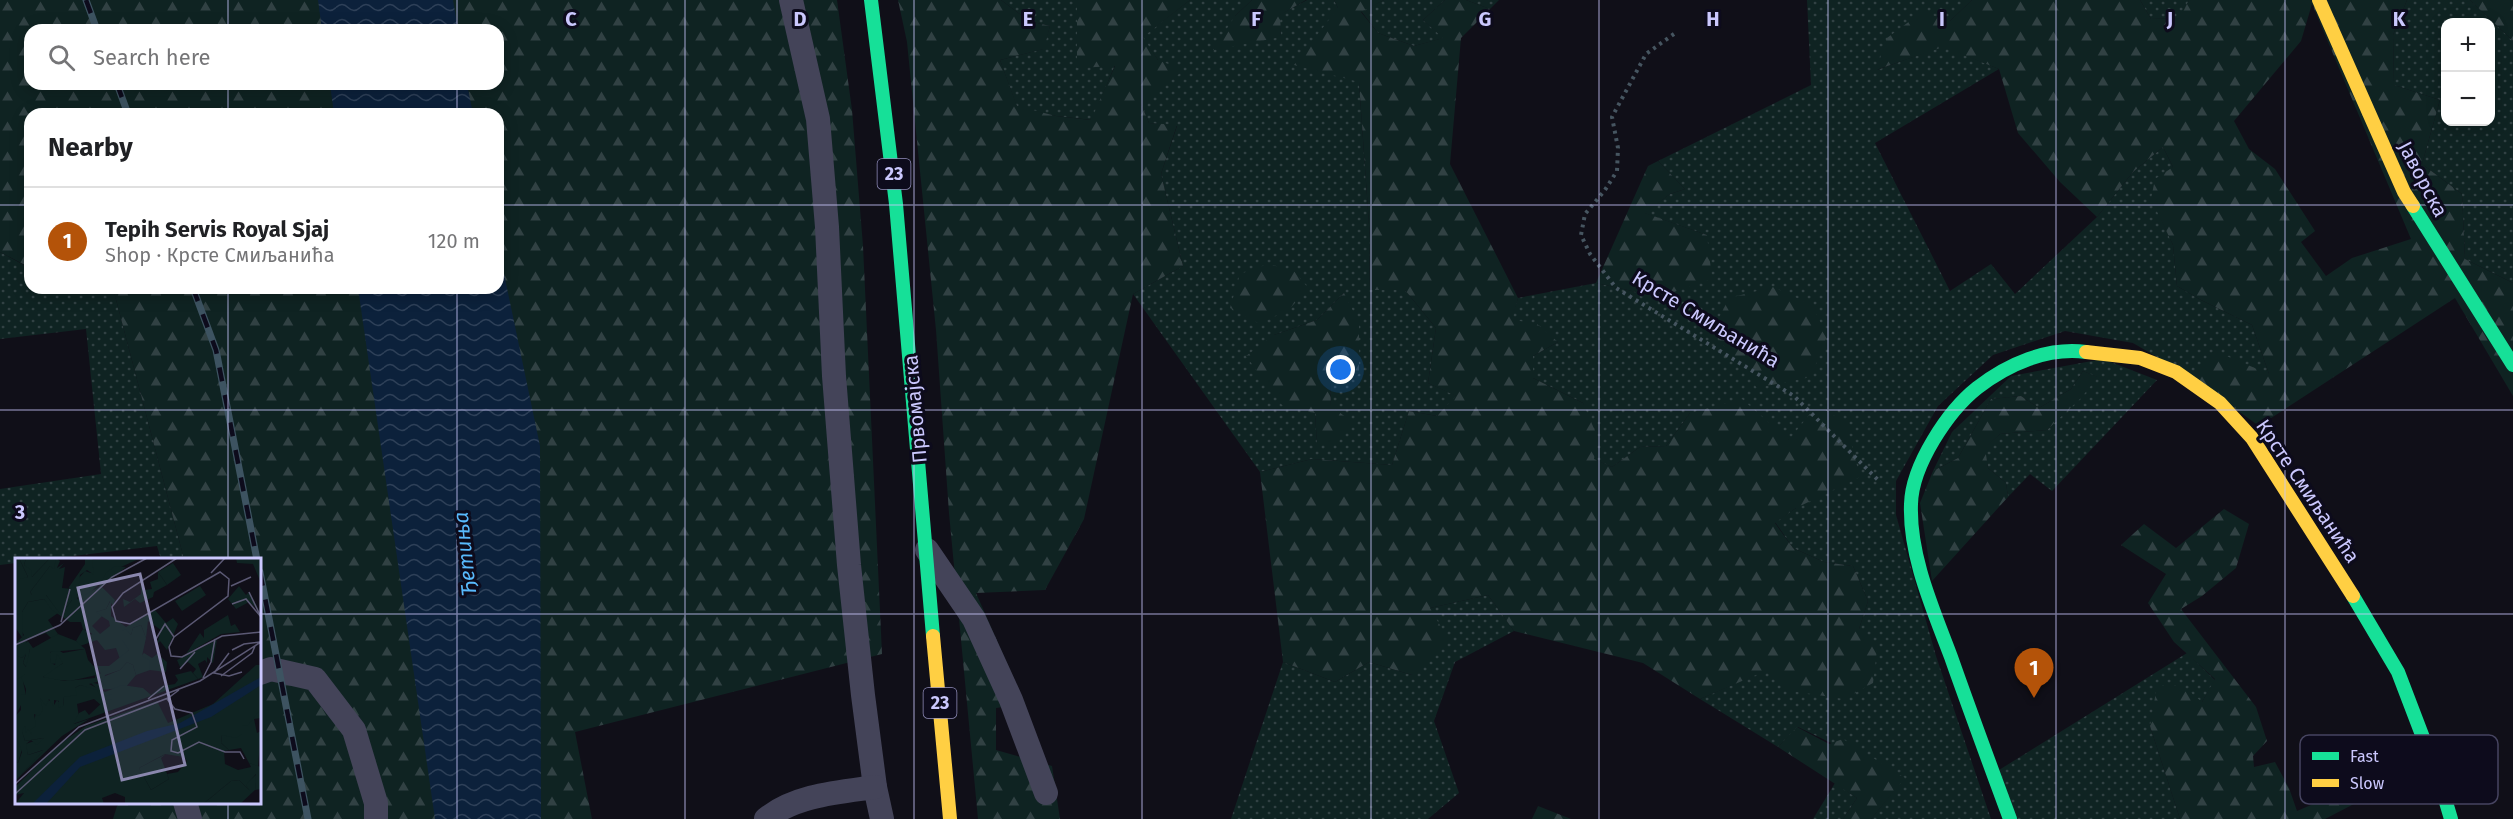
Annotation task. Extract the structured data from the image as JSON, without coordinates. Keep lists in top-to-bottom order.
{
  "streets": {
    "street": [
      "23",
      "Јаворска",
      "Крсте Смиљанића",
      "Првомајска"
    ]
  },
  "water": ["Ђетиња"],
  "legend": ["Fast", "Slow"],
  "page": {
    "map_buttons": ["+", "−"],
    "search": "Search here",
    "heading": "Nearby",
    "list": [
      {
        "mark": "1",
        "name": "Tepih Servis Royal Sjaj",
        "note": "Shop · Крсте Смиљанића",
        "value": "120 m"
      }
    ],
    "pins": "1"
  },
  "grid": {
    "columns": [
      "C",
      "D",
      "E",
      "F",
      "G",
      "H",
      "I",
      "J",
      "K"
    ],
    "rows": ["3"]
  }
}
